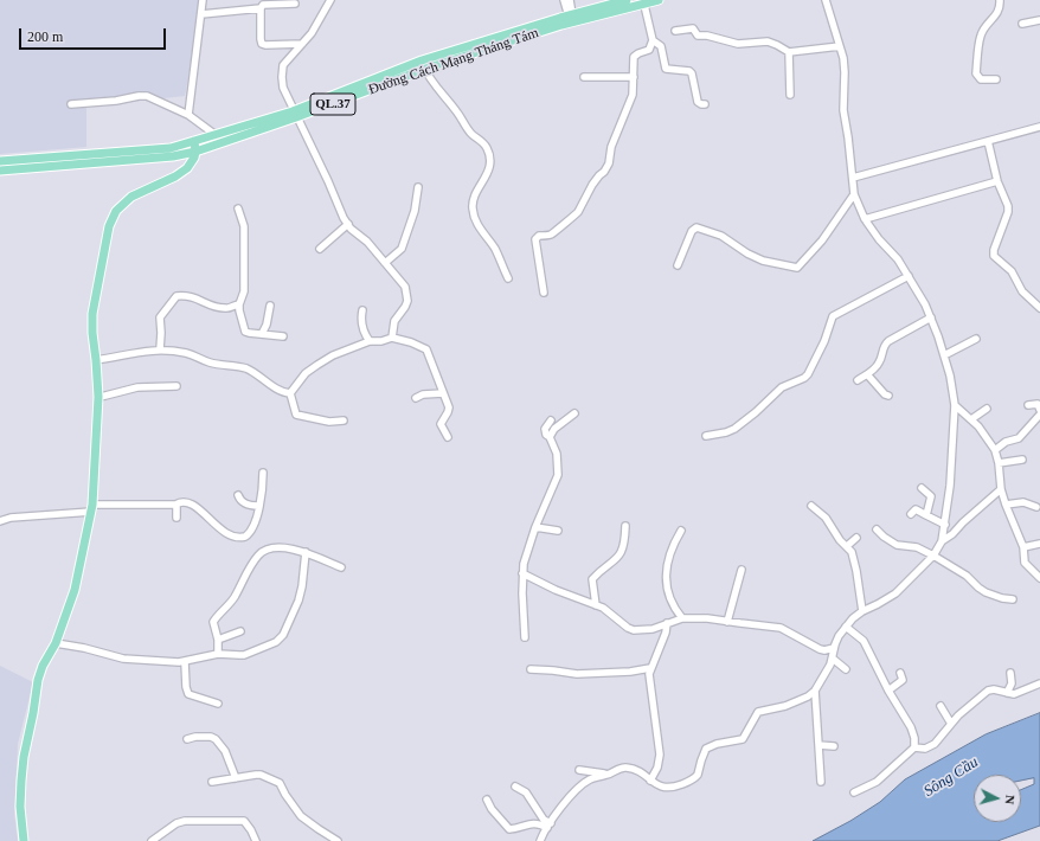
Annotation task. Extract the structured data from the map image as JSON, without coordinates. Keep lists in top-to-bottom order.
{
  "streets": {
    "main road": ["Đường Cách Mạng Tháng Tám", "QL.37"]
  },
  "water": ["Sông Cầu"],
  "scale_bar": "200 m",
  "north": "right"
}
